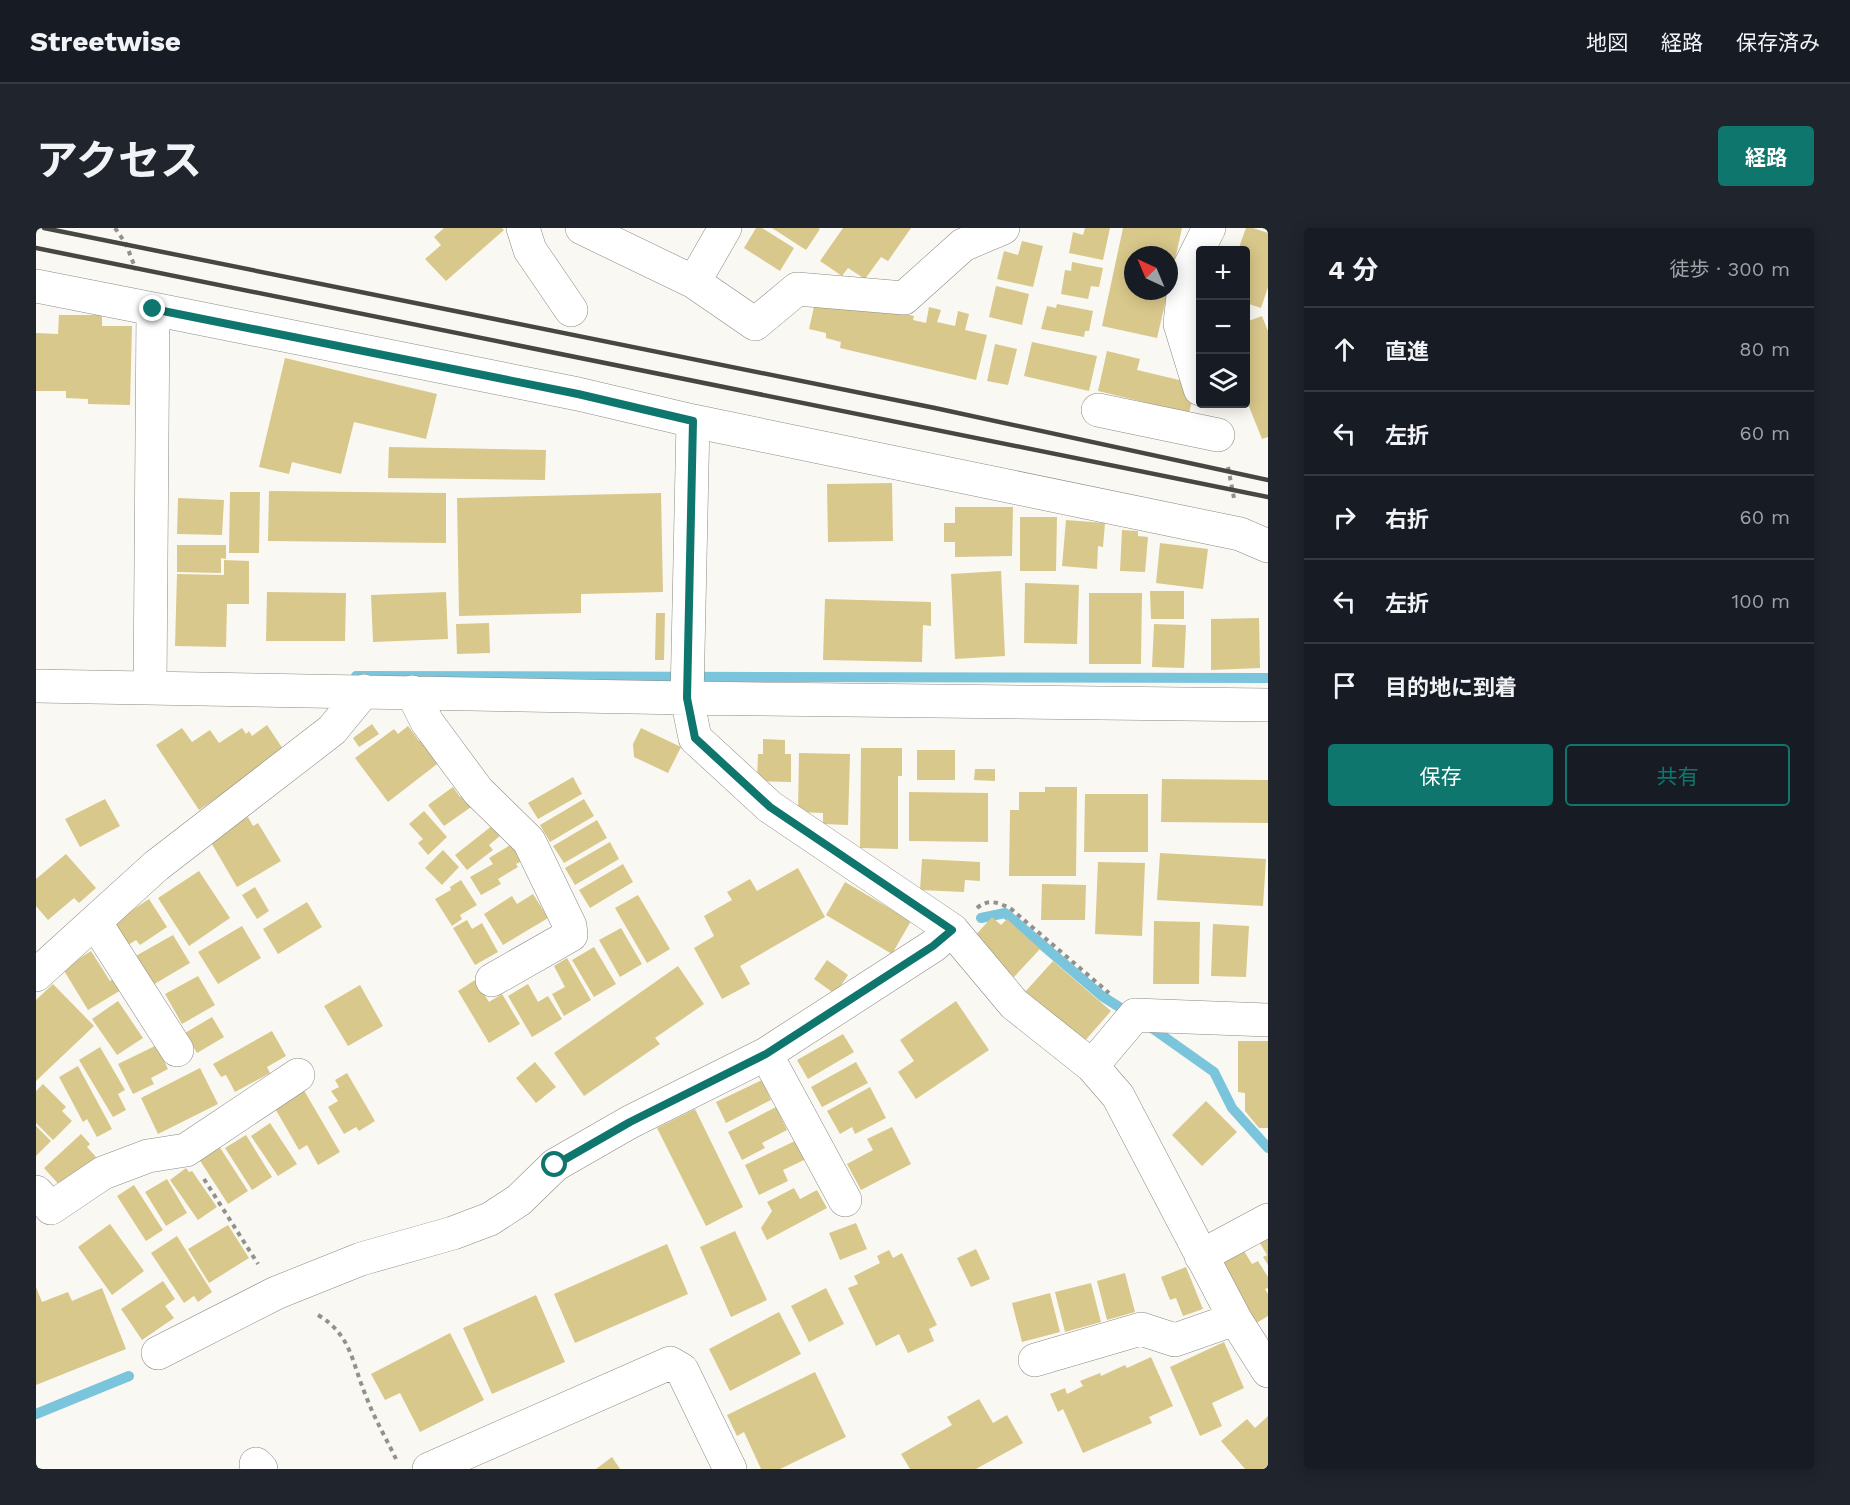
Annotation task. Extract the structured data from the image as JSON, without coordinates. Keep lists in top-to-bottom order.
{
  "north": "top left",
  "page": {
    "header": "Streetwise",
    "nav": ["地図", "経路", "保存済み"],
    "title": "アクセス",
    "buttons": [
      "経路",
      ["保存", "共有"]
    ],
    "heading": ["4 分", "徒歩 · 300 m"],
    "map_buttons": ["+", "−"],
    "list": [
      ["直進", "80 m"],
      ["左折", "60 m"],
      ["右折", "60 m"],
      ["左折", "100 m"],
      "目的地に到着"
    ]
  }
}
